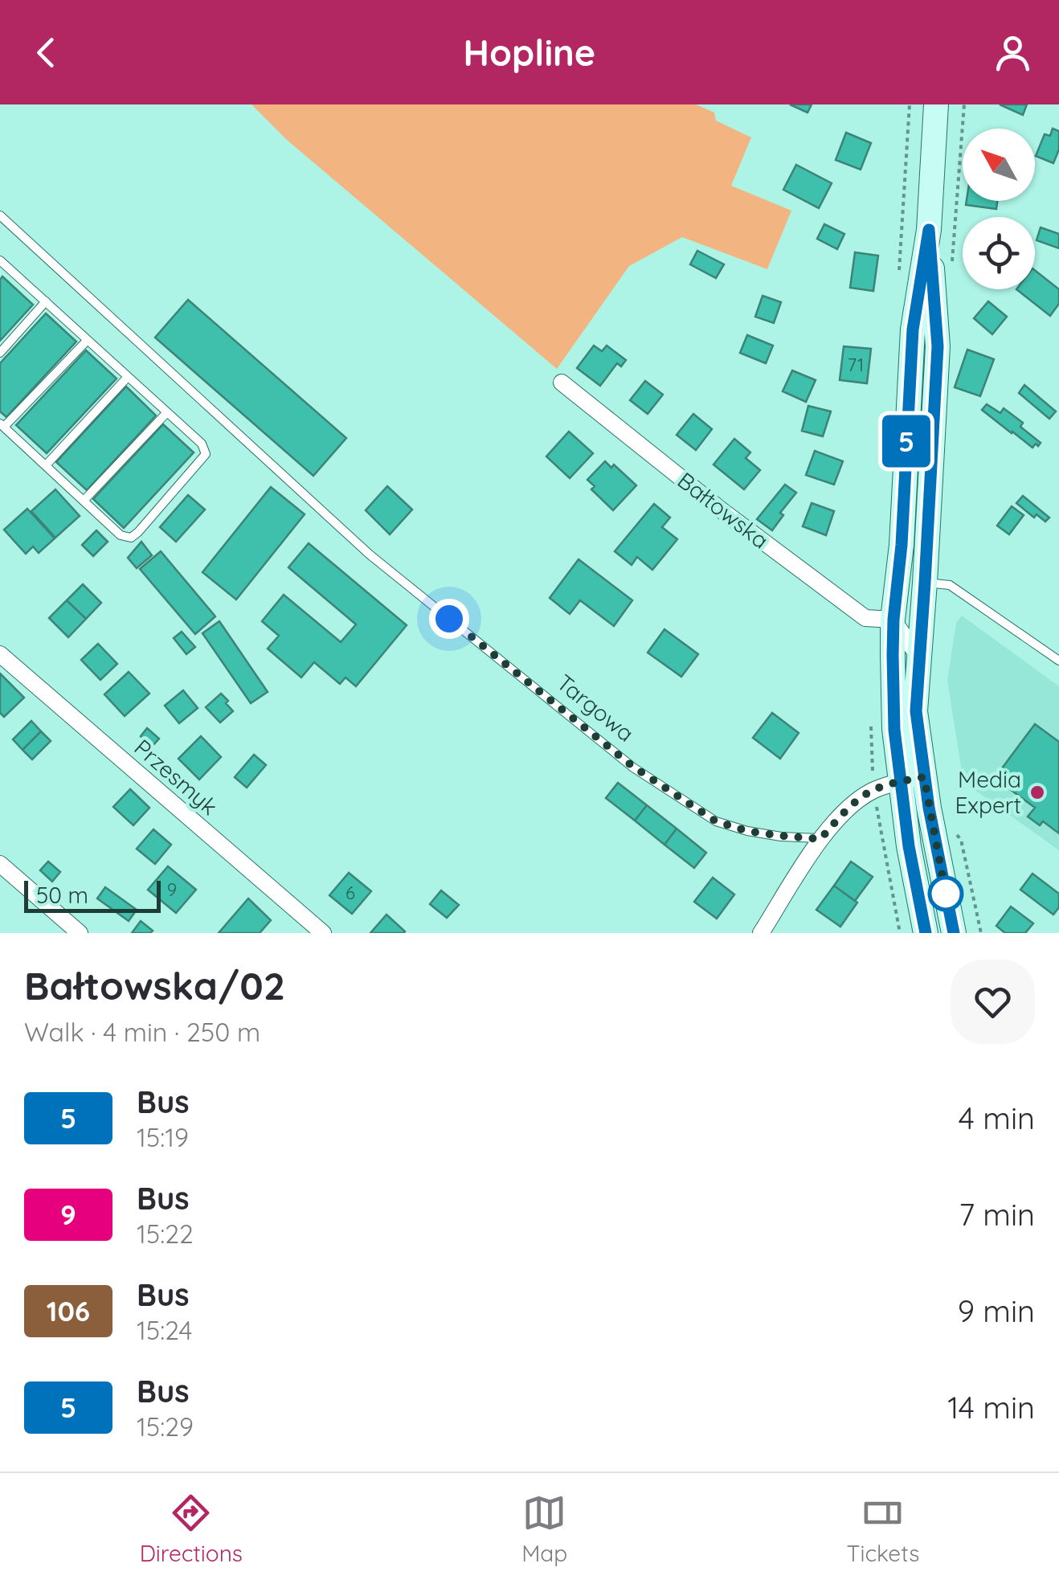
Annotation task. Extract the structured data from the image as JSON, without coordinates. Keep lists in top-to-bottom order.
{
  "streets": {
    "street": ["Bałtowska", "Przesmyk"],
    "lane": ["Targowa"]
  },
  "places": ["Media Expert"],
  "lines": ["bus line 5"],
  "house_numbers": ["71", "9", "6"],
  "scale_bar": "50 m",
  "north": "top left",
  "page": {
    "header": "Hopline",
    "on_map": "5",
    "scale": "50 m",
    "heading": ["Bałtowska/02", "Walk · 4 min · 250 m"],
    "list": [
      {
        "mark": "5",
        "name": "Bus",
        "note": "15:19",
        "value": "4 min"
      },
      {
        "mark": "9",
        "name": "Bus",
        "note": "15:22",
        "value": "7 min"
      },
      {
        "mark": "106",
        "name": "Bus",
        "note": "15:24",
        "value": "9 min"
      },
      {
        "mark": "5",
        "name": "Bus",
        "note": "15:29",
        "value": "14 min"
      }
    ],
    "tabs": ["Directions", "Map", "Tickets"]
  }
}
